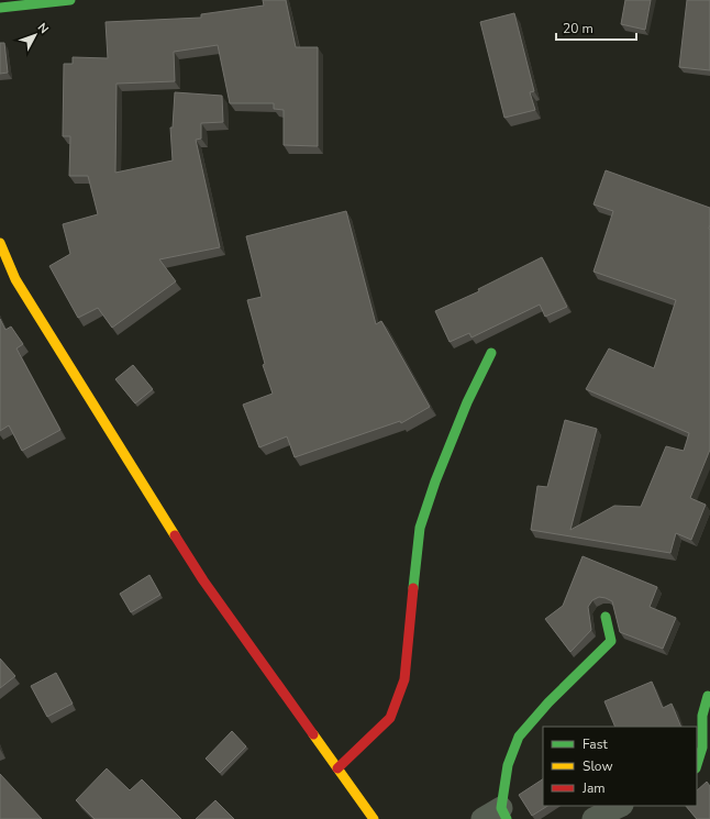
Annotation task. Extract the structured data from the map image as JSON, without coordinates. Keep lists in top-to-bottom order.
{
  "legend": ["Fast", "Slow", "Jam"],
  "scale_bar": "20 m",
  "north": "top right"
}
